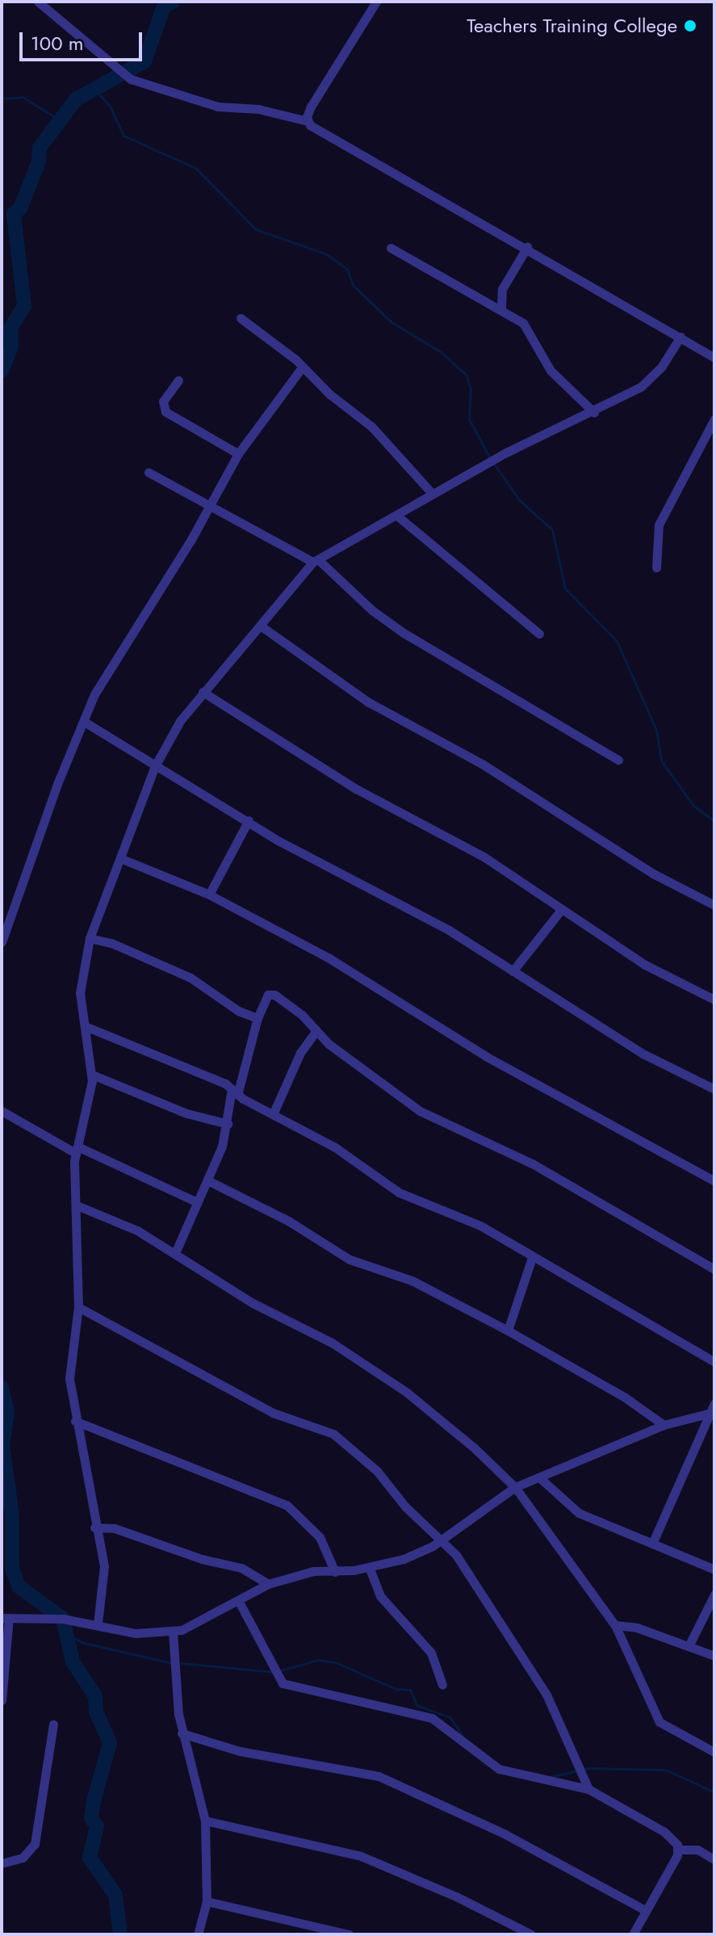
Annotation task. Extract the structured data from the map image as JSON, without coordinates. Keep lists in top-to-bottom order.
{
  "places": ["Teachers Training College"],
  "scale_bar": "100 m"
}
